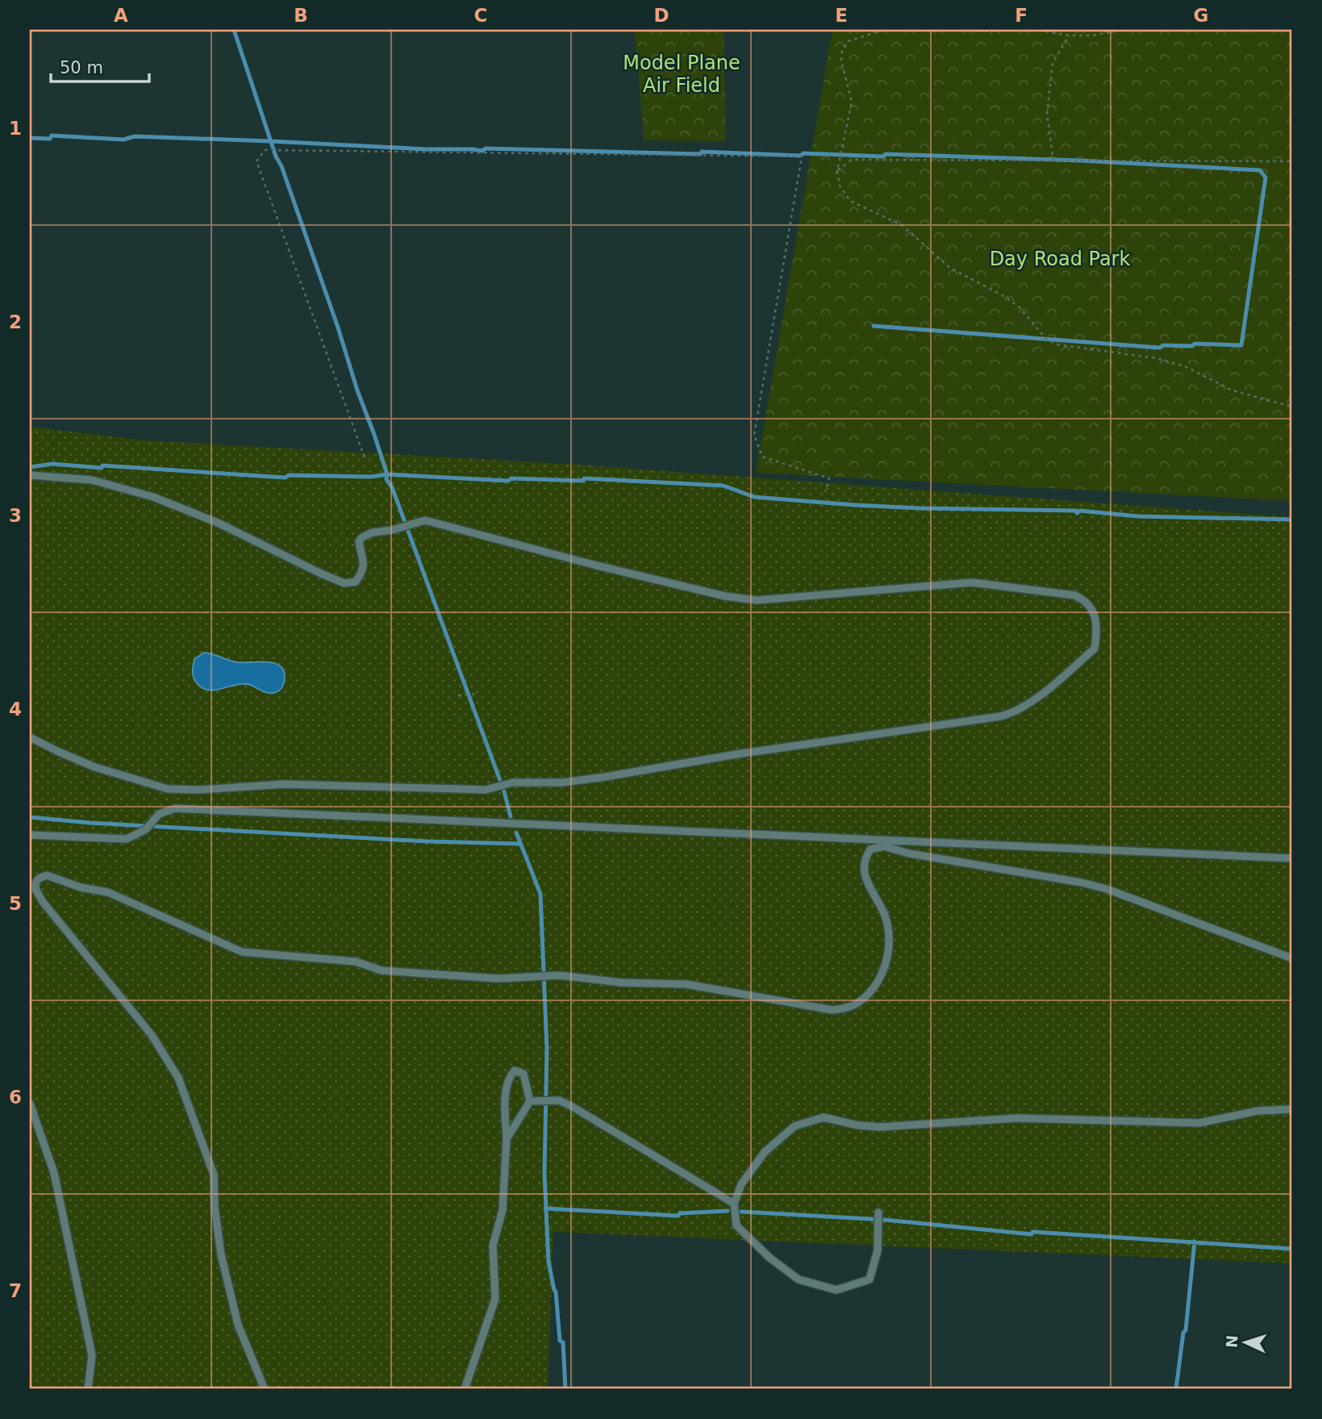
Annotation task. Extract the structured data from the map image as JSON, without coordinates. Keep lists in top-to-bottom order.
{
  "parks": ["Model Plane Air Field", "Day Road Park"],
  "scale_bar": "50 m",
  "north": "left",
  "grid": {
    "columns": [
      "A",
      "B",
      "C",
      "D",
      "E",
      "F",
      "G"
    ],
    "rows": [
      "1",
      "2",
      "3",
      "4",
      "5",
      "6",
      "7"
    ]
  }
}
